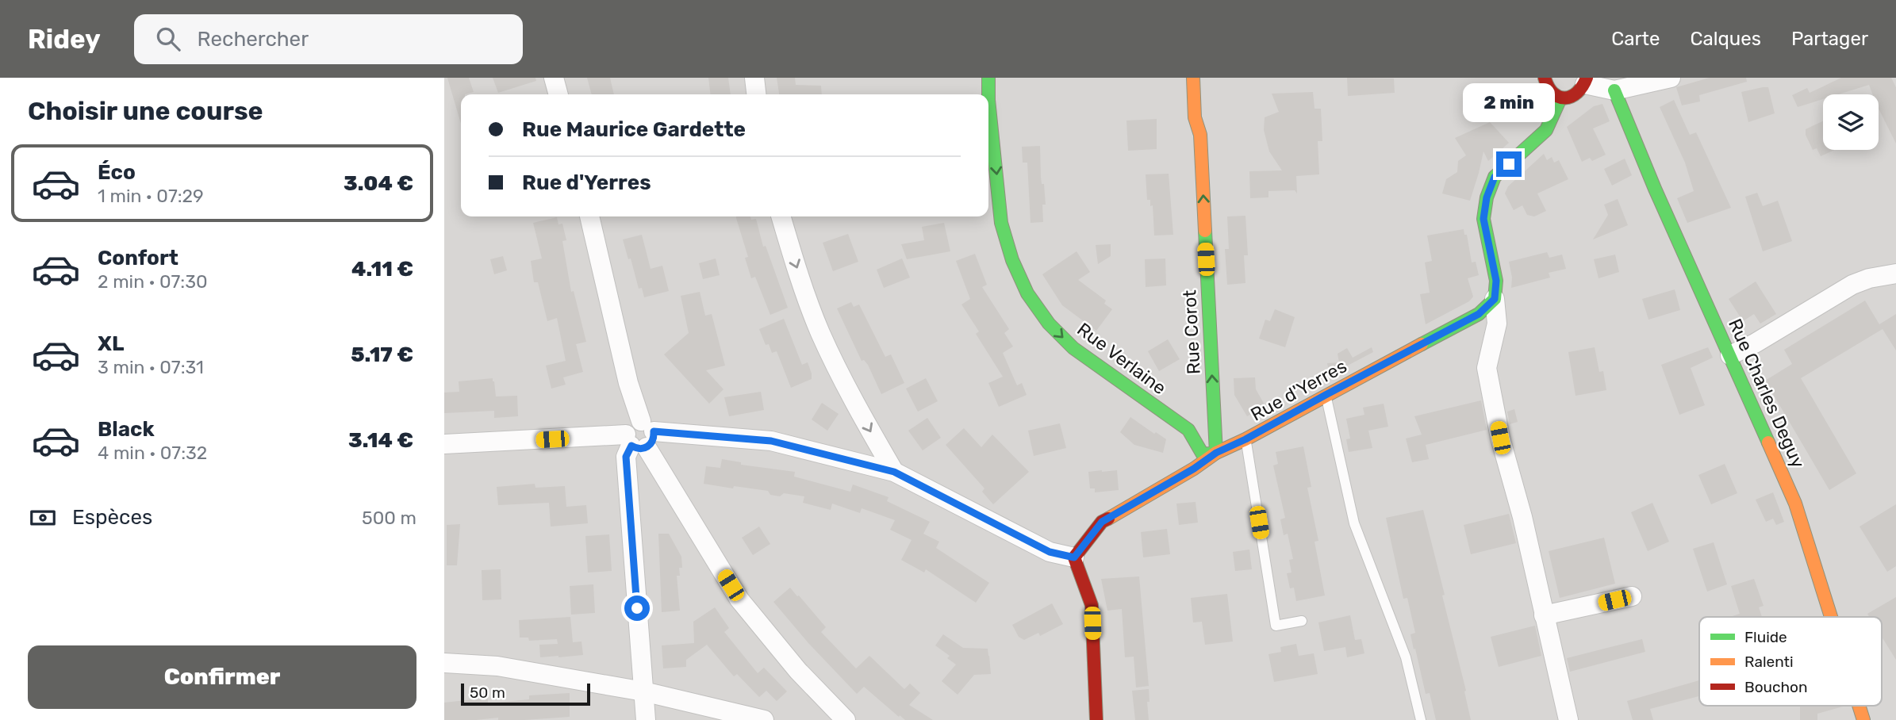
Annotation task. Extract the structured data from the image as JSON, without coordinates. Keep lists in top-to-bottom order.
{
  "streets": {
    "street": [
      "Rue Corot",
      "Rue Verlaine",
      "Rue d'Yerres",
      "Rue Charles Deguy"
    ]
  },
  "crossings": [
    ["Rue Corot", "Rue Verlaine"],
    ["Rue Corot", "Rue d'Yerres"],
    ["Rue Verlaine", "Rue d'Yerres"]
  ],
  "one_way": ["Rue Corot", "Rue Verlaine"],
  "legend": ["Fluide", "Ralenti", "Bouchon"],
  "scale_bar": "50 m",
  "page": {
    "header": "Ridey",
    "search": "Rechercher",
    "nav": ["Carte", "Calques", "Partager"],
    "heading": "Choisir une course",
    "bubble": "2 min",
    "banner": ["Rue Maurice Gardette", "Rue d'Yerres"],
    "list": [
      {
        "name": "Éco",
        "note": "1 min · 07:29",
        "value": "3.04 €"
      },
      {
        "name": "Confort",
        "note": "2 min · 07:30",
        "value": "4.11 €"
      },
      {
        "name": "XL",
        "note": "3 min · 07:31",
        "value": "5.17 €"
      },
      {
        "name": "Black",
        "note": "4 min · 07:32",
        "value": "3.14 €"
      }
    ],
    "pay": ["Espèces", "500 m"],
    "buttons": "Confirmer",
    "scale": "50 m"
  }
}
